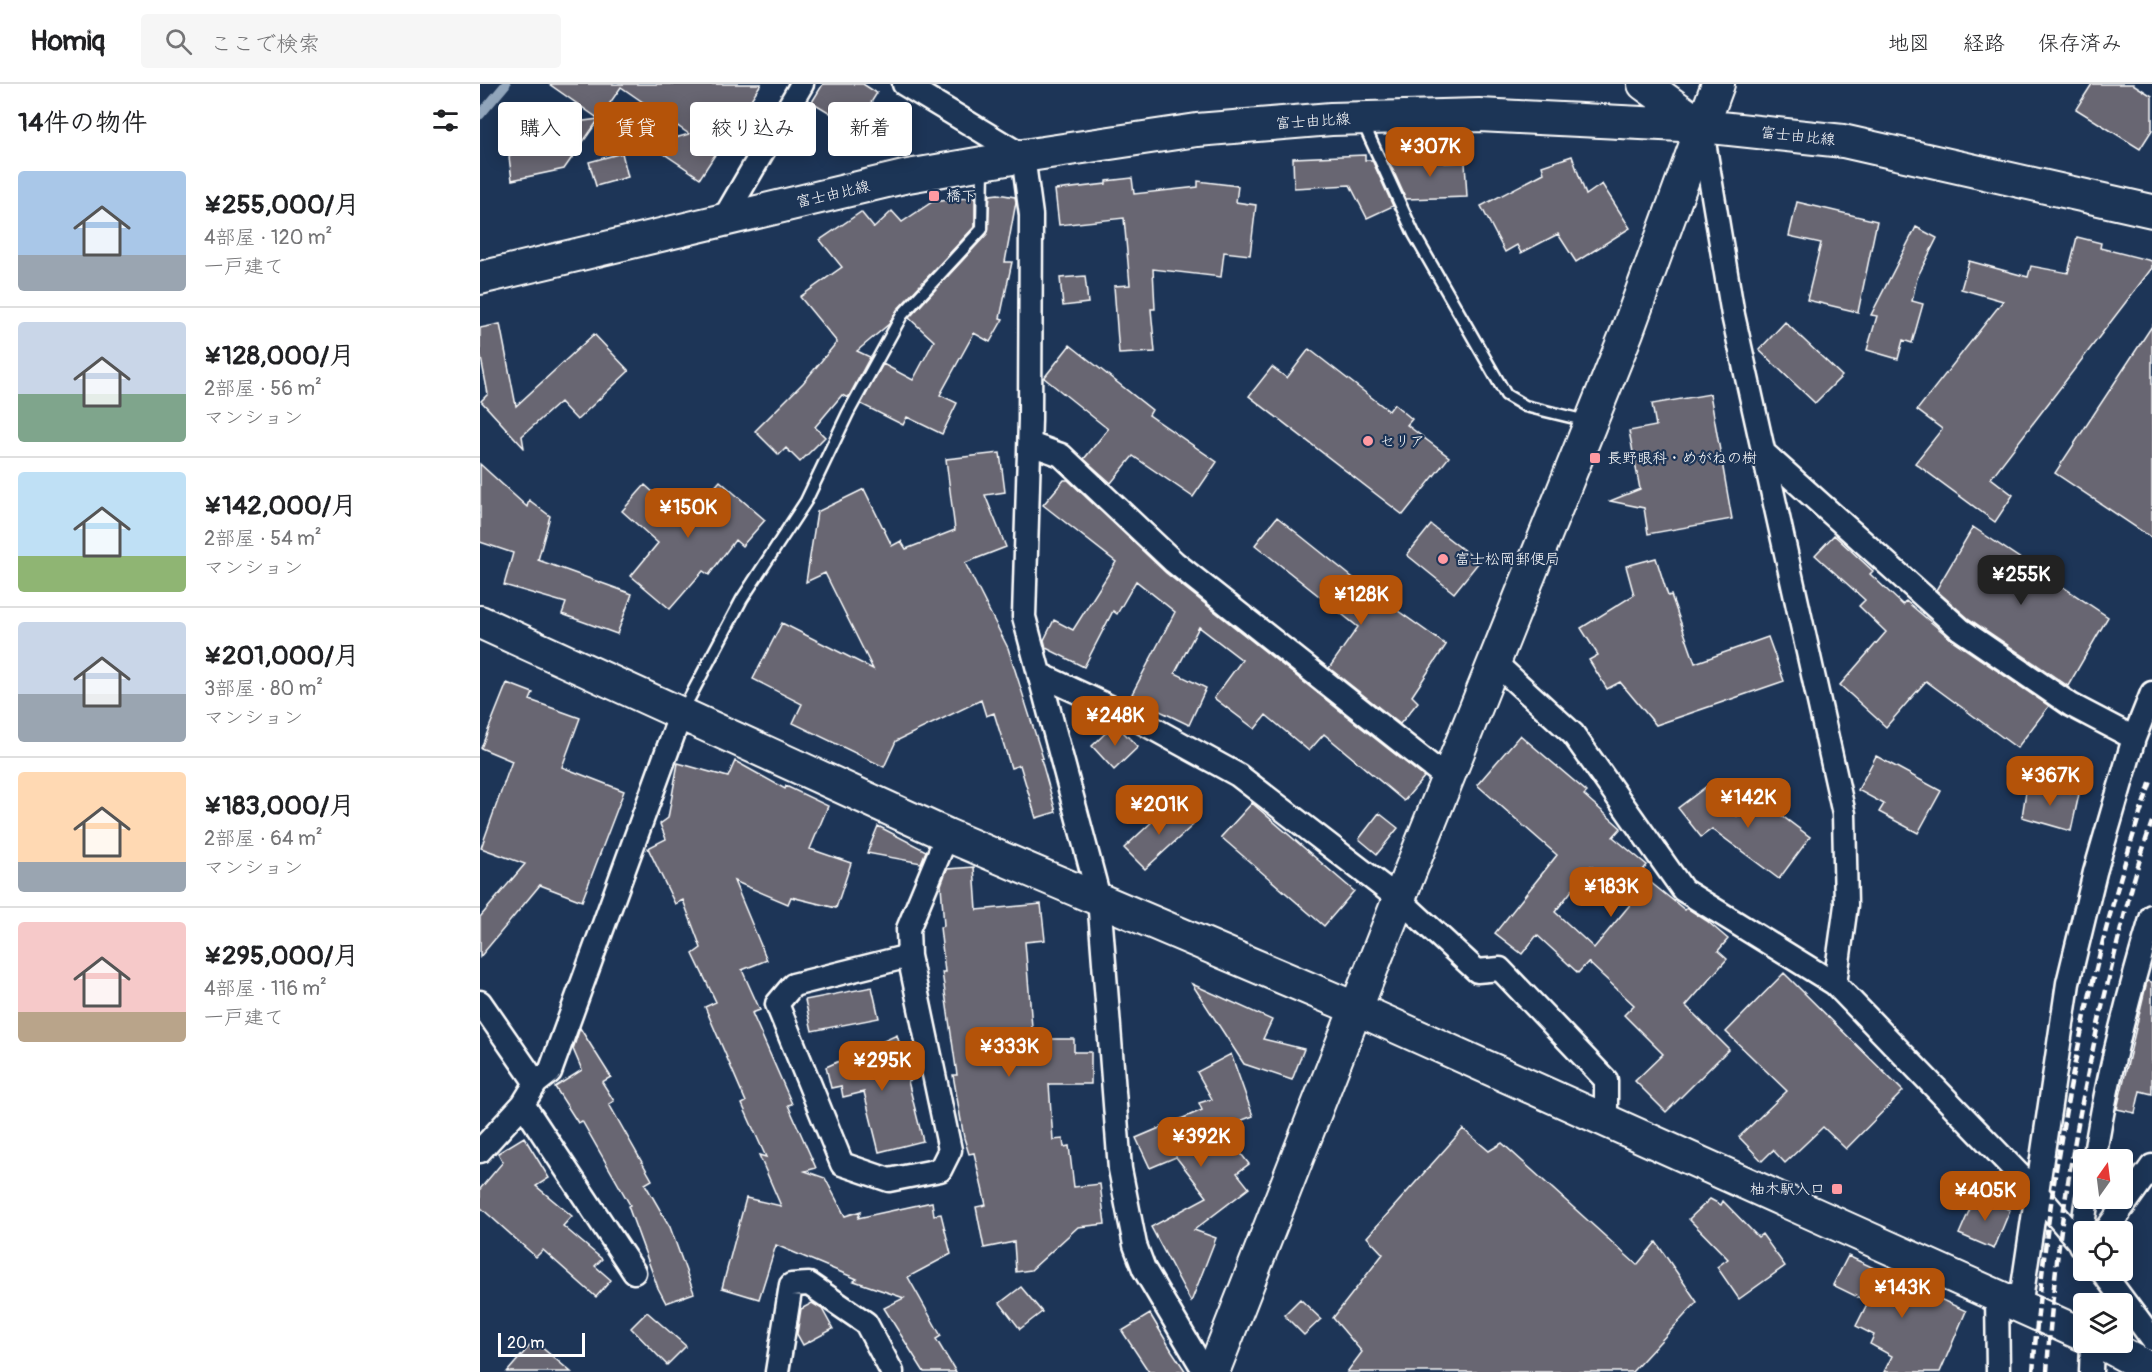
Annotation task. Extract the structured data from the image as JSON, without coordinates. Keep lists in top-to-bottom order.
{
  "streets": {
    "street": ["富士由比線"]
  },
  "places": {
    "transit": ["橋下", "長野眼科・めがねの樹", "柚木駅入口"],
    "other": ["セリア", "富士松岡郵便局"]
  },
  "scale_bar": "20 m",
  "north": "top",
  "page": {
    "header": "Homiq",
    "search": "ここで検索",
    "nav": ["地図", "経路", "保存済み"],
    "heading": "14件の物件",
    "chip": [
      "購入",
      "賃貸",
      "絞り込み",
      "新着"
    ],
    "price": [
      "¥307K",
      "¥150K",
      "¥255K",
      "¥128K",
      "¥248K",
      "¥367K",
      "¥142K",
      "¥201K",
      "¥183K",
      "¥333K",
      "¥295K",
      "¥392K",
      "¥405K",
      "¥143K"
    ],
    "list": [
      {
        "name": "¥255,000/月",
        "note": "4部屋 · 120 m² · 一戸建て"
      },
      {
        "name": "¥128,000/月",
        "note": "2部屋 · 56 m² · マンション"
      },
      {
        "name": "¥142,000/月",
        "note": "2部屋 · 54 m² · マンション"
      },
      {
        "name": "¥201,000/月",
        "note": "3部屋 · 80 m² · マンション"
      },
      {
        "name": "¥183,000/月",
        "note": "2部屋 · 64 m² · マンション"
      },
      {
        "name": "¥295,000/月",
        "note": "4部屋 · 116 m² · 一戸建て"
      }
    ],
    "scale": "20 m"
  }
}
